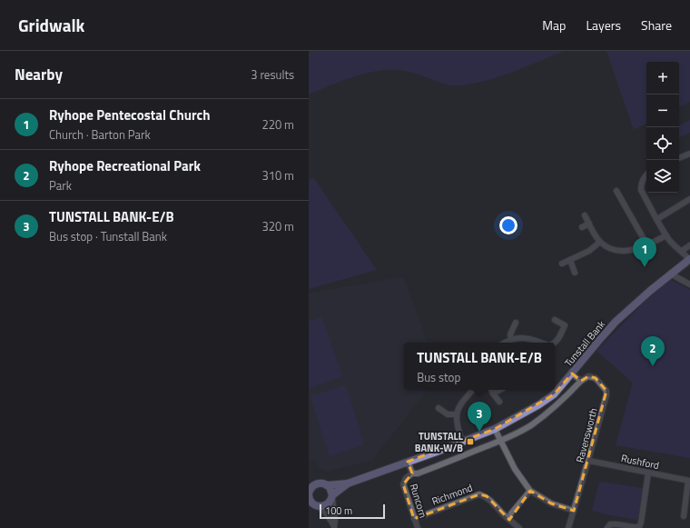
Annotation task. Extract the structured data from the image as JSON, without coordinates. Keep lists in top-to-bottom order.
{
  "streets": {
    "main road": ["Tunstall Bank"],
    "street": [
      "Ravensworth",
      "Rushford",
      "Richmond",
      "Runcorn"
    ]
  },
  "crossings": [
    ["Tunstall Bank", "Runcorn"],
    ["Ravensworth", "Rushford"],
    ["Richmond", "Runcorn"]
  ],
  "places": {
    "transit": ["TUNSTALL BANK-W/B"]
  },
  "scale_bar": "100 m",
  "page": {
    "header": "Gridwalk",
    "nav": ["Map", "Layers", "Share"],
    "heading": ["Nearby", "3 results"],
    "map_buttons": ["+", "−"],
    "list": [
      {
        "mark": "1",
        "name": "Ryhope Pentecostal Church",
        "note": "Church · Barton Park",
        "value": "220 m"
      },
      {
        "mark": "2",
        "name": "Ryhope Recreational Park",
        "note": "Park",
        "value": "310 m"
      },
      {
        "mark": "3",
        "name": "TUNSTALL BANK-E/B",
        "note": "Bus stop · Tunstall Bank",
        "value": "320 m"
      }
    ],
    "pins": ["1", "2", "3"],
    "popup": ["TUNSTALL BANK-E/B", "Bus stop"],
    "scale": "100 m"
  }
}
